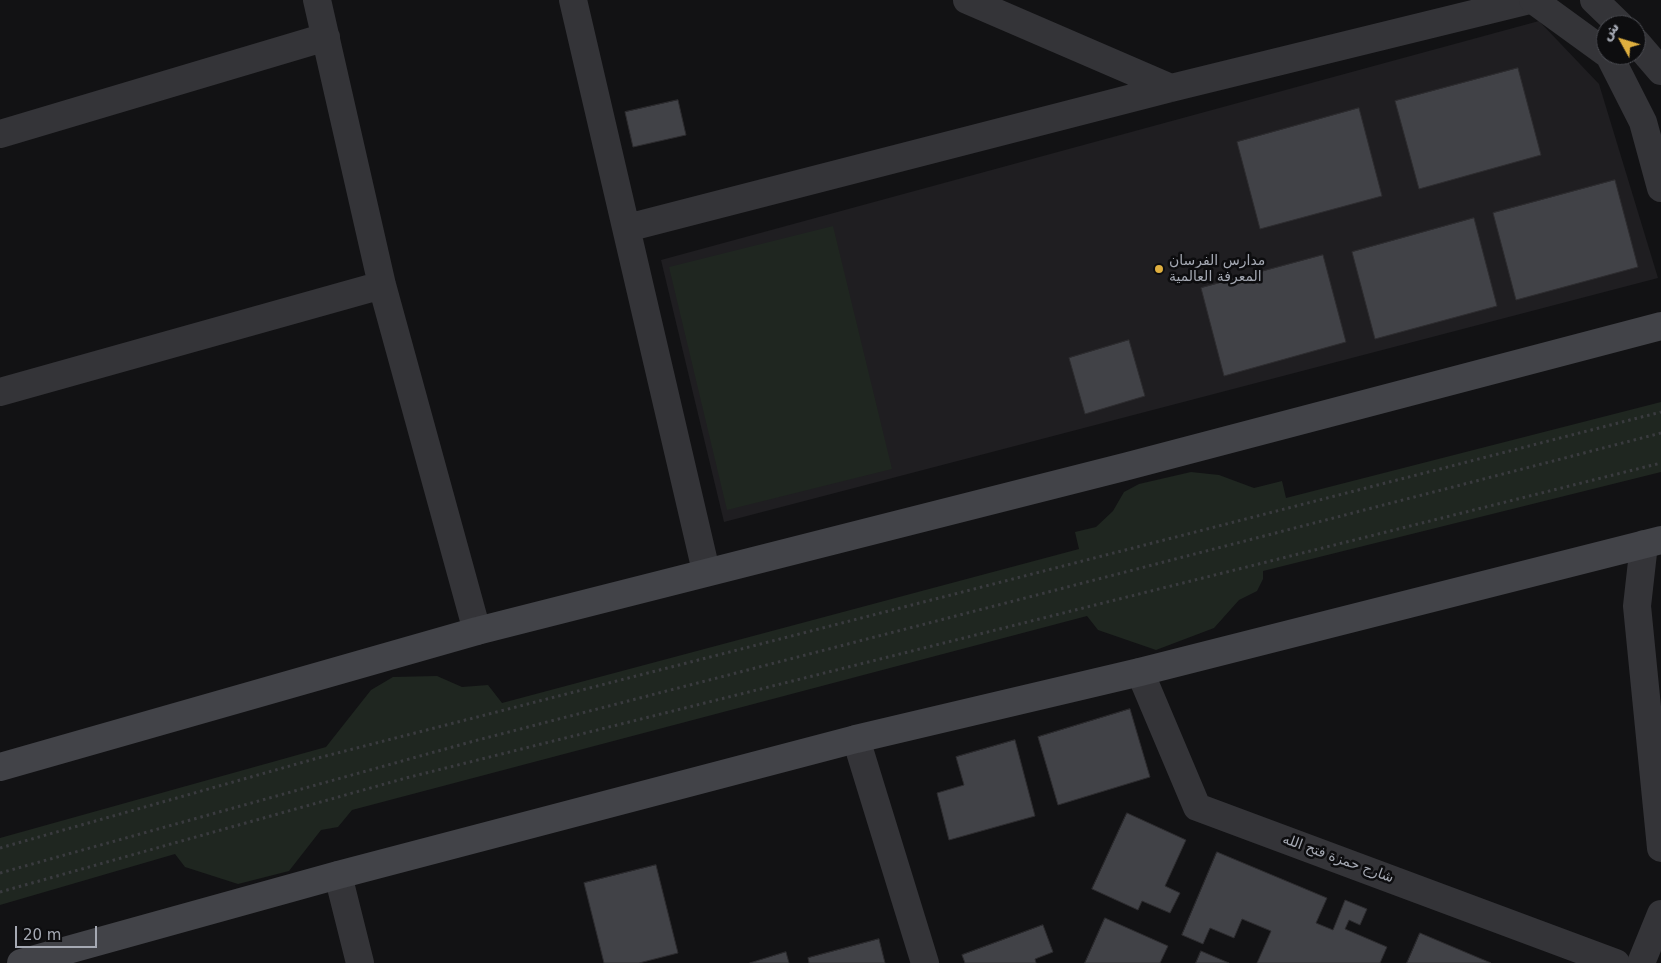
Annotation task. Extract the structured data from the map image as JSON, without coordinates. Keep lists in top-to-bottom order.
{
  "streets": {
    "street": ["شارح حمزة فتح الله"]
  },
  "places": ["مدارس الفرسان المعرفة العالمية"],
  "scale_bar": "20 m",
  "north": "top left"
}
